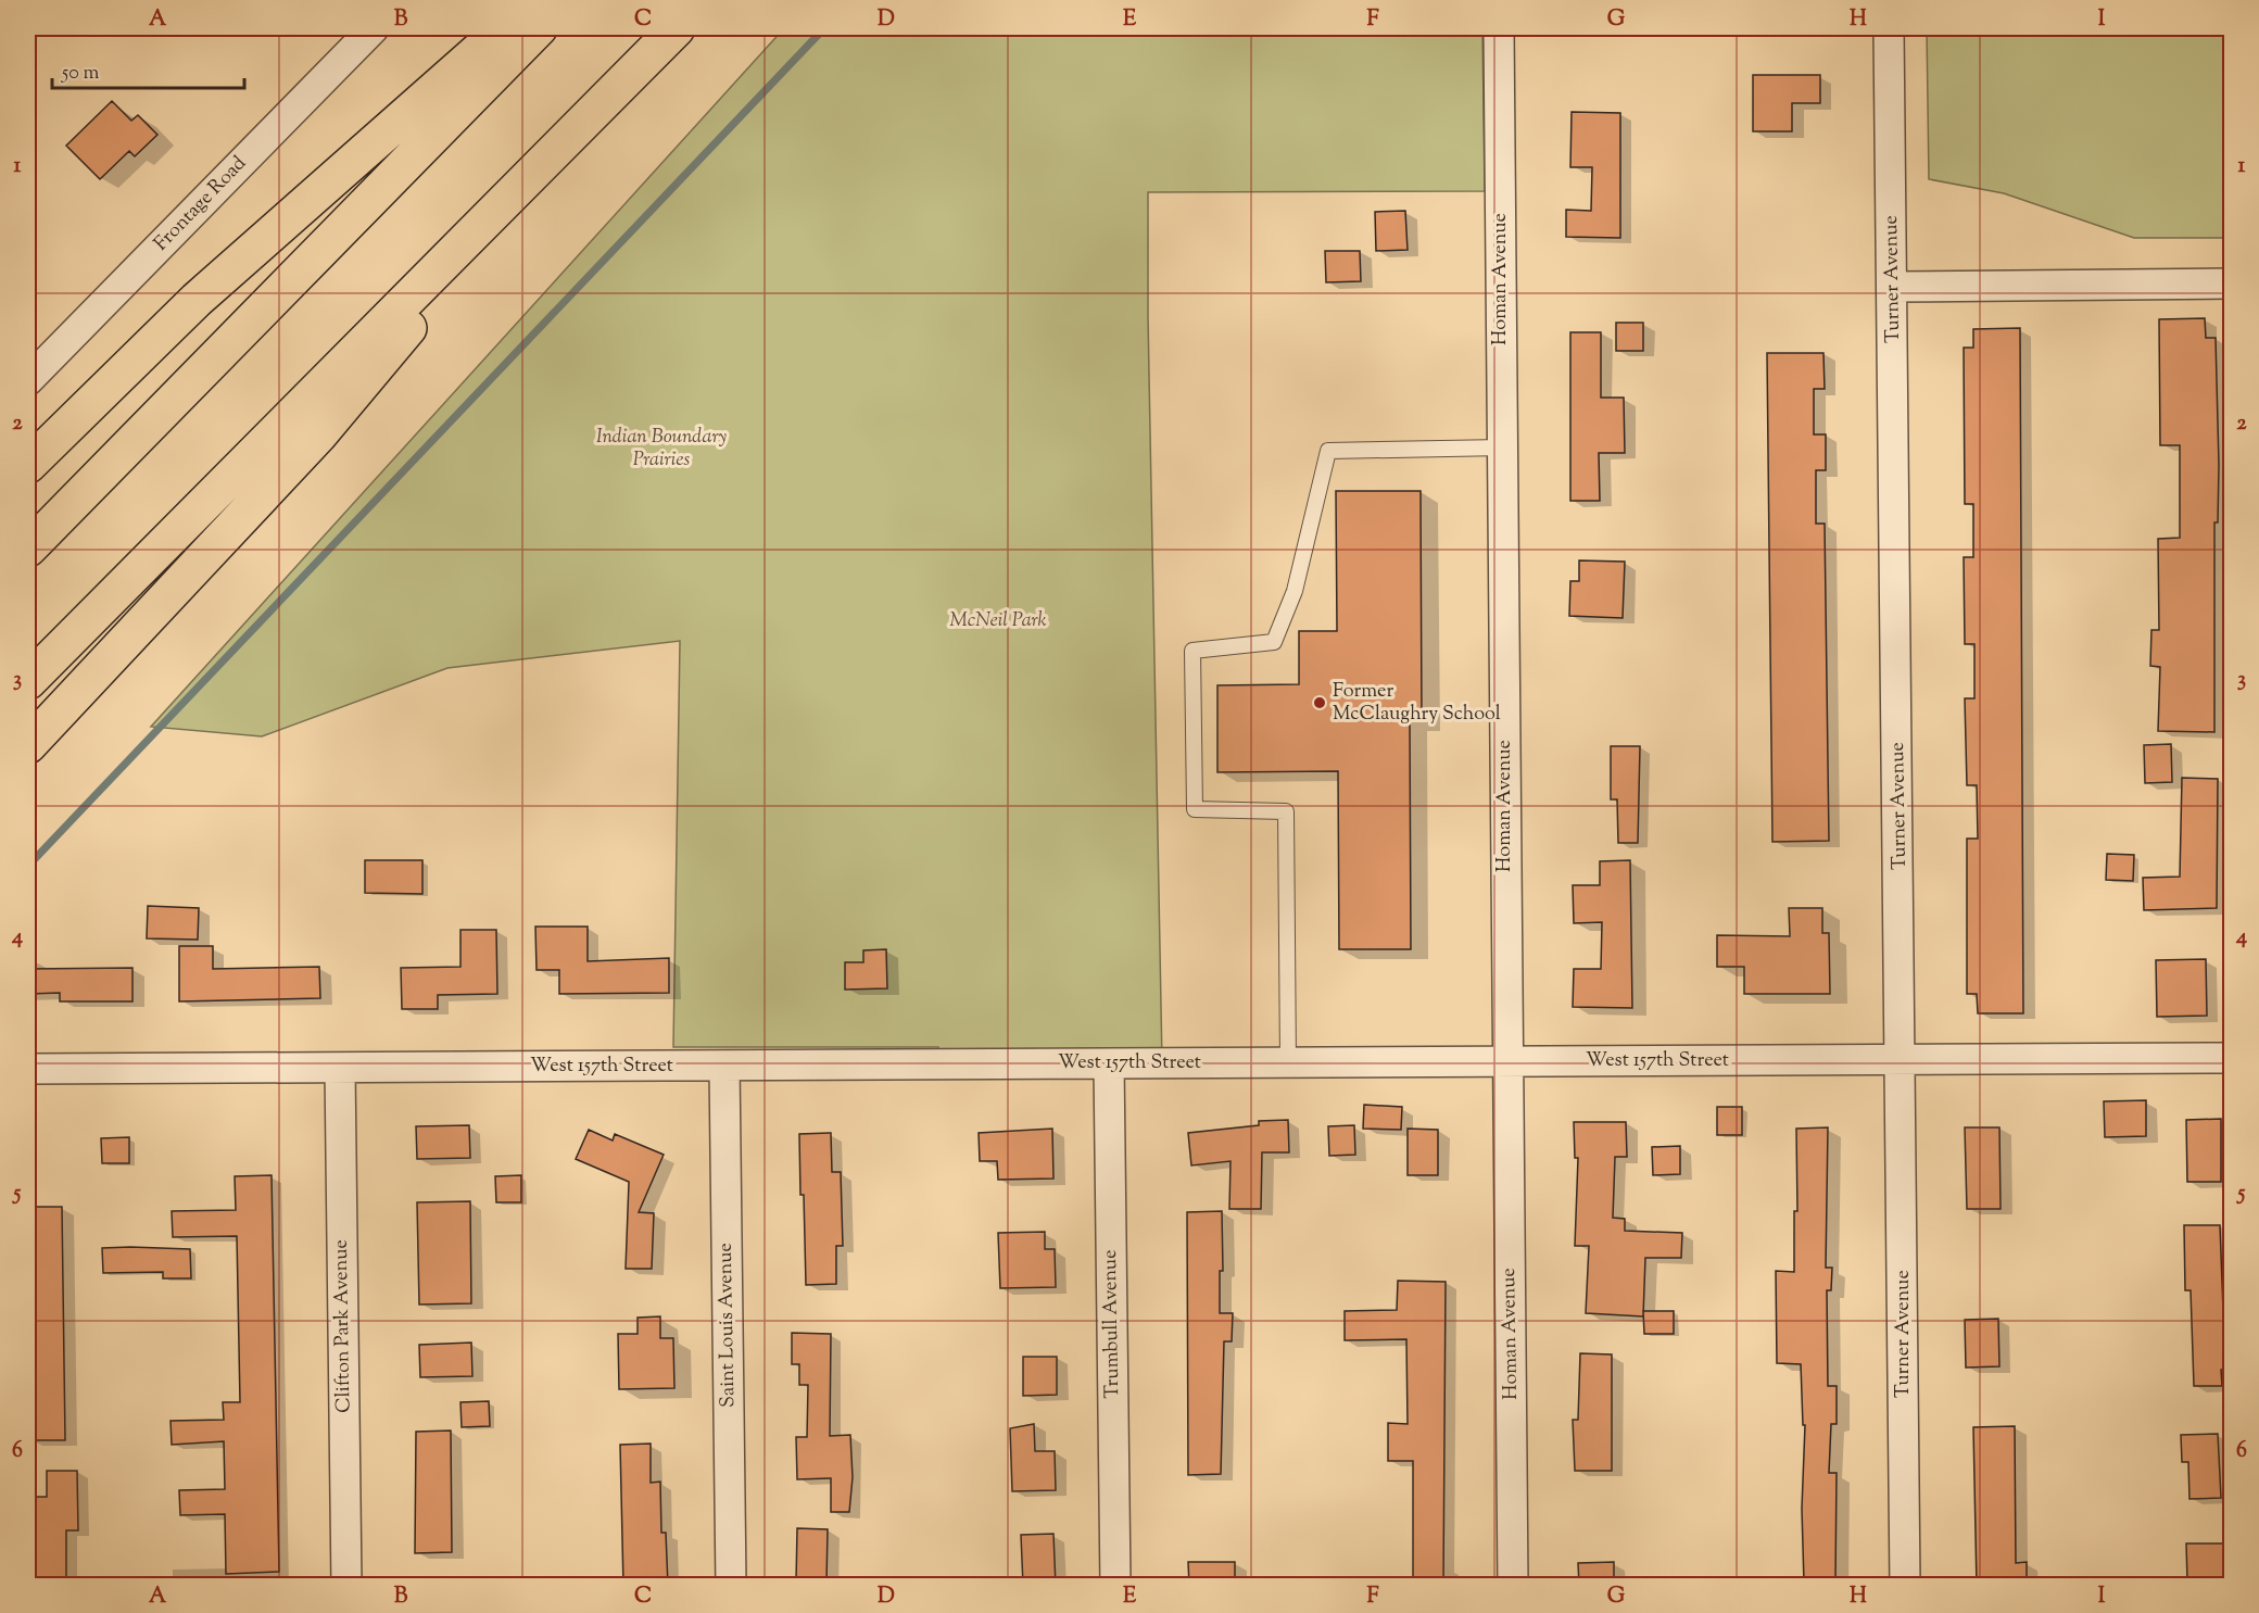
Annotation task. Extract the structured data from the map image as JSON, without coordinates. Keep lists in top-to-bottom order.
{
  "streets": {
    "street": [
      "Frontage Road",
      "Homan Avenue",
      "Turner Avenue",
      "West 157th Street",
      "Trumbull Avenue",
      "Saint Louis Avenue",
      "Clifton Park Avenue"
    ]
  },
  "crossings": [
    ["Homan Avenue", "West 157th Street"],
    ["Turner Avenue", "West 157th Street"],
    ["West 157th Street", "Trumbull Avenue"],
    ["West 157th Street", "Saint Louis Avenue"],
    ["West 157th Street", "Clifton Park Avenue"]
  ],
  "parks": ["Indian Boundary Prairies", "McNeil Park"],
  "places": ["Former McClaughry School"],
  "scale_bar": "50 m",
  "grid": {
    "columns": [
      "A",
      "B",
      "C",
      "D",
      "E",
      "F",
      "G",
      "H",
      "I"
    ],
    "rows": [
      "1",
      "2",
      "3",
      "4",
      "5",
      "6"
    ]
  }
}
